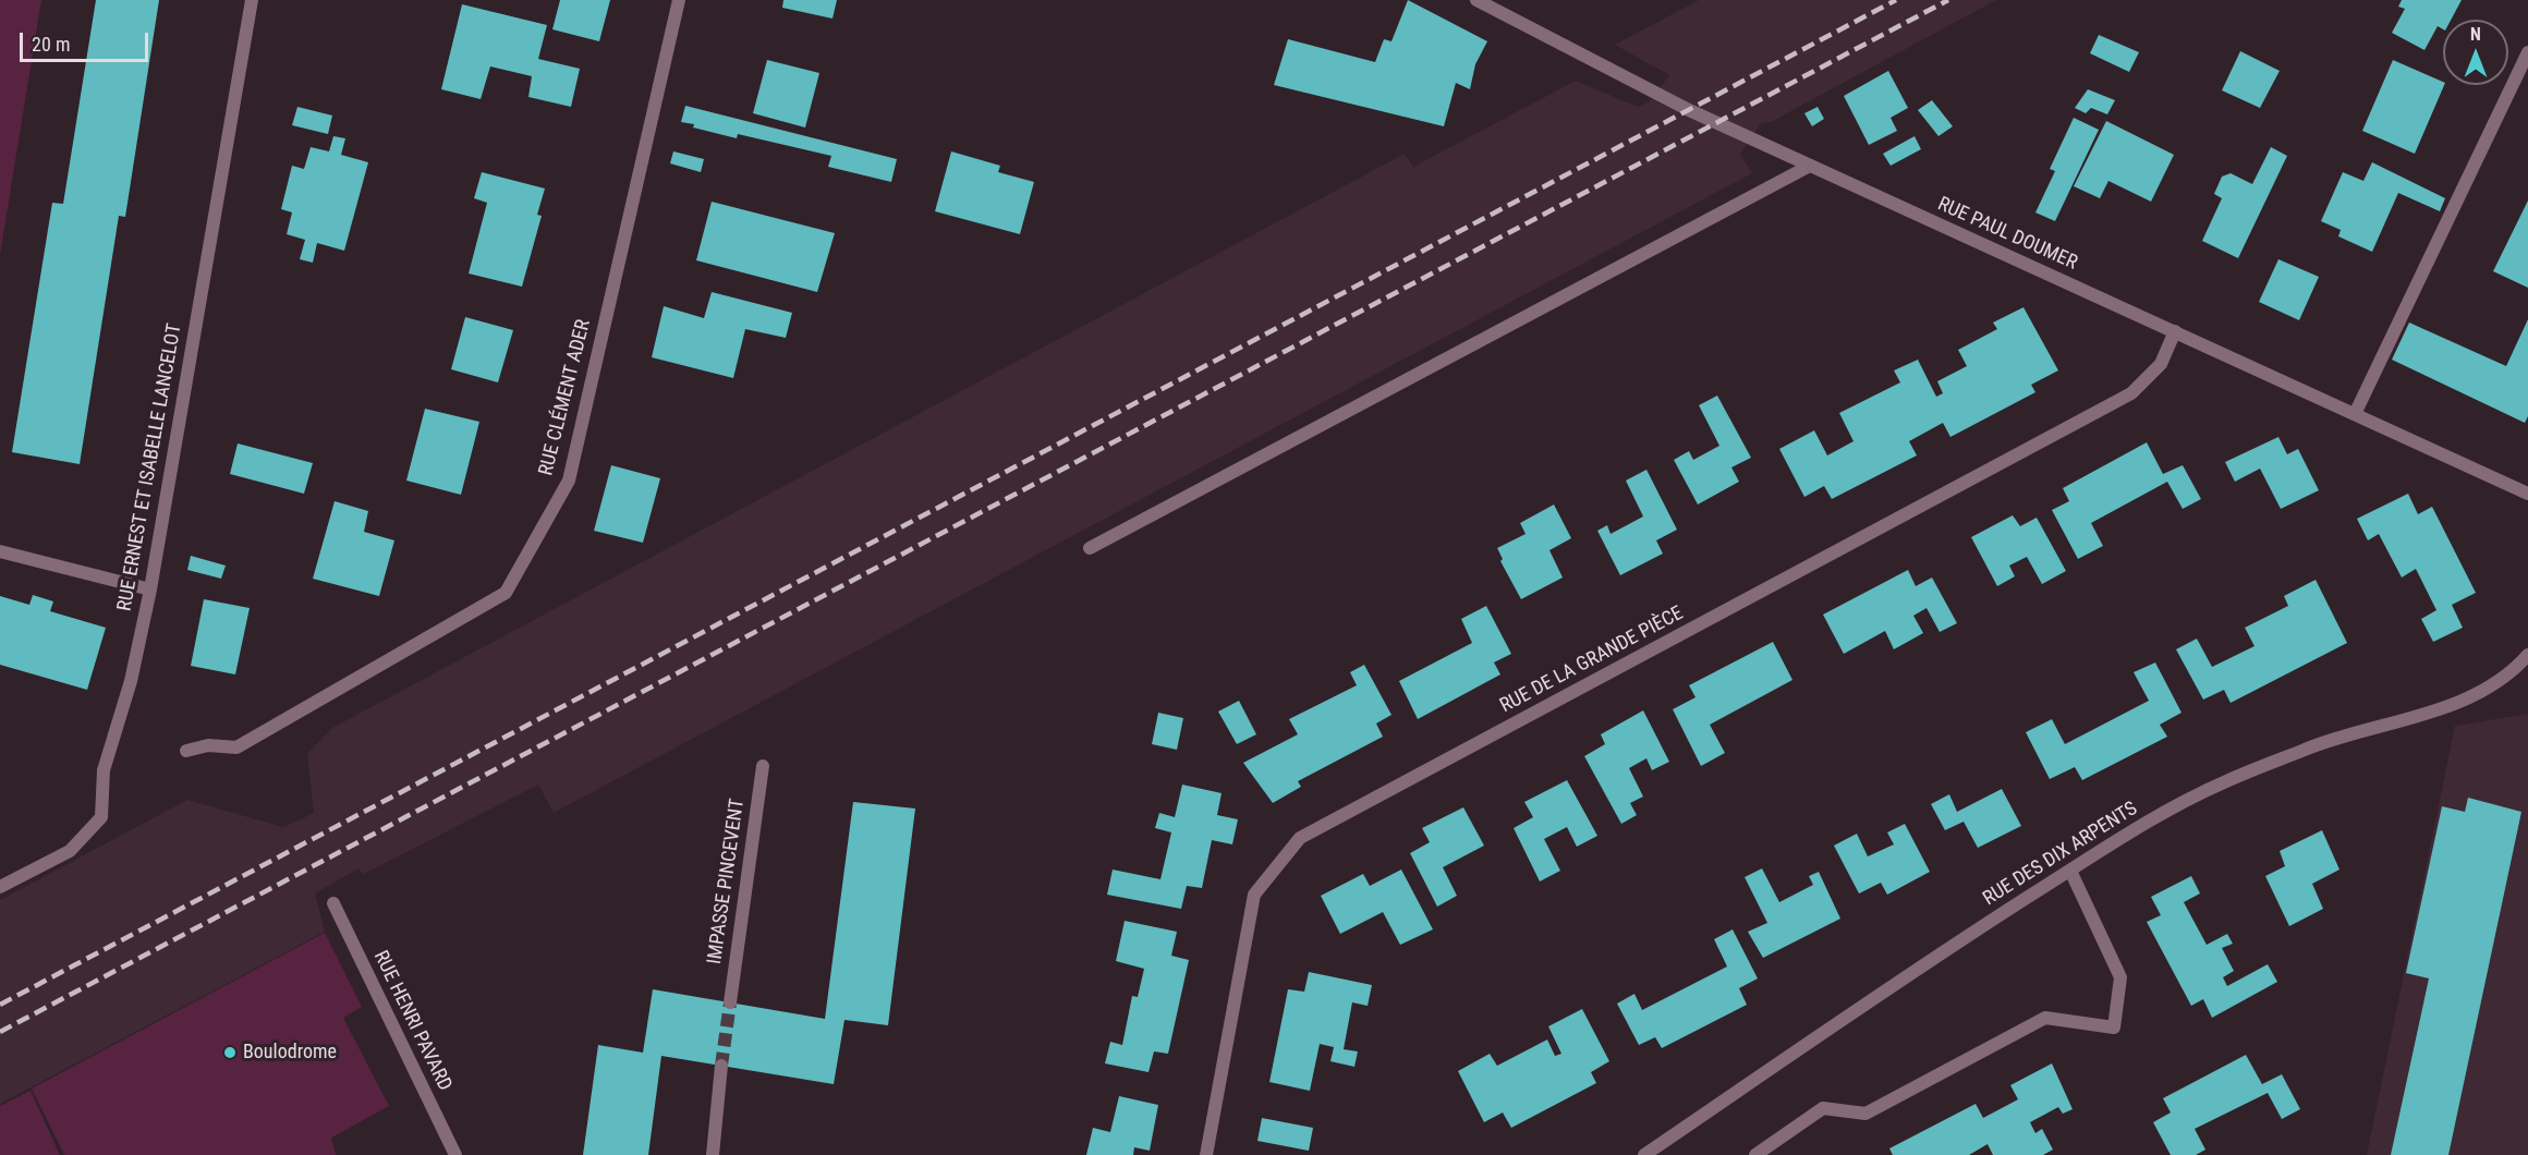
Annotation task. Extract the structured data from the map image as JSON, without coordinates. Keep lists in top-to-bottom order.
{
  "streets": {
    "street": [
      "RUE PAUL DOUMER",
      "RUE CLÉMENT ADER",
      "RUE ERNEST ET ISABELLE LANCELOT",
      "RUE DE LA GRANDE PIÈCE",
      "RUE DES DIX ARPENTS",
      "IMPASSE PINCEVENT",
      "RUE HENRI PAVARD"
    ]
  },
  "crossings": [
    ["RUE PAUL DOUMER", "RUE DE LA GRANDE PIÈCE"]
  ],
  "places": ["Boulodrome"],
  "scale_bar": "20 m",
  "north": "top"
}
